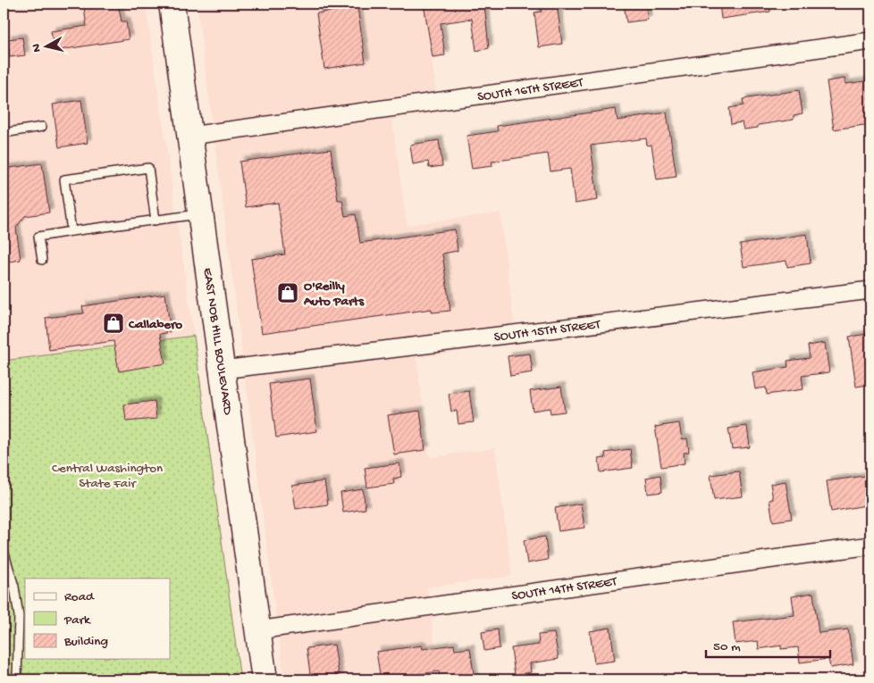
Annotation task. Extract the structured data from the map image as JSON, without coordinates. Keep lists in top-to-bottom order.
{
  "streets": {
    "main road": ["EAST NOB HILL BOULEVARD"],
    "street": ["SOUTH 16TH STREET", "SOUTH 15TH STREET", "SOUTH 14TH STREET"]
  },
  "crossings": [
    ["SOUTH 16TH STREET", "EAST NOB HILL BOULEVARD"],
    ["SOUTH 15TH STREET", "EAST NOB HILL BOULEVARD"],
    ["EAST NOB HILL BOULEVARD", "SOUTH 14TH STREET"]
  ],
  "parks": ["Central Washington State Fair"],
  "places": {
    "shop": ["O'Reilly Auto Parts", "Callabero"]
  },
  "legend": ["Road", "Park", "Building"],
  "scale_bar": "50 m",
  "north": "left"
}
